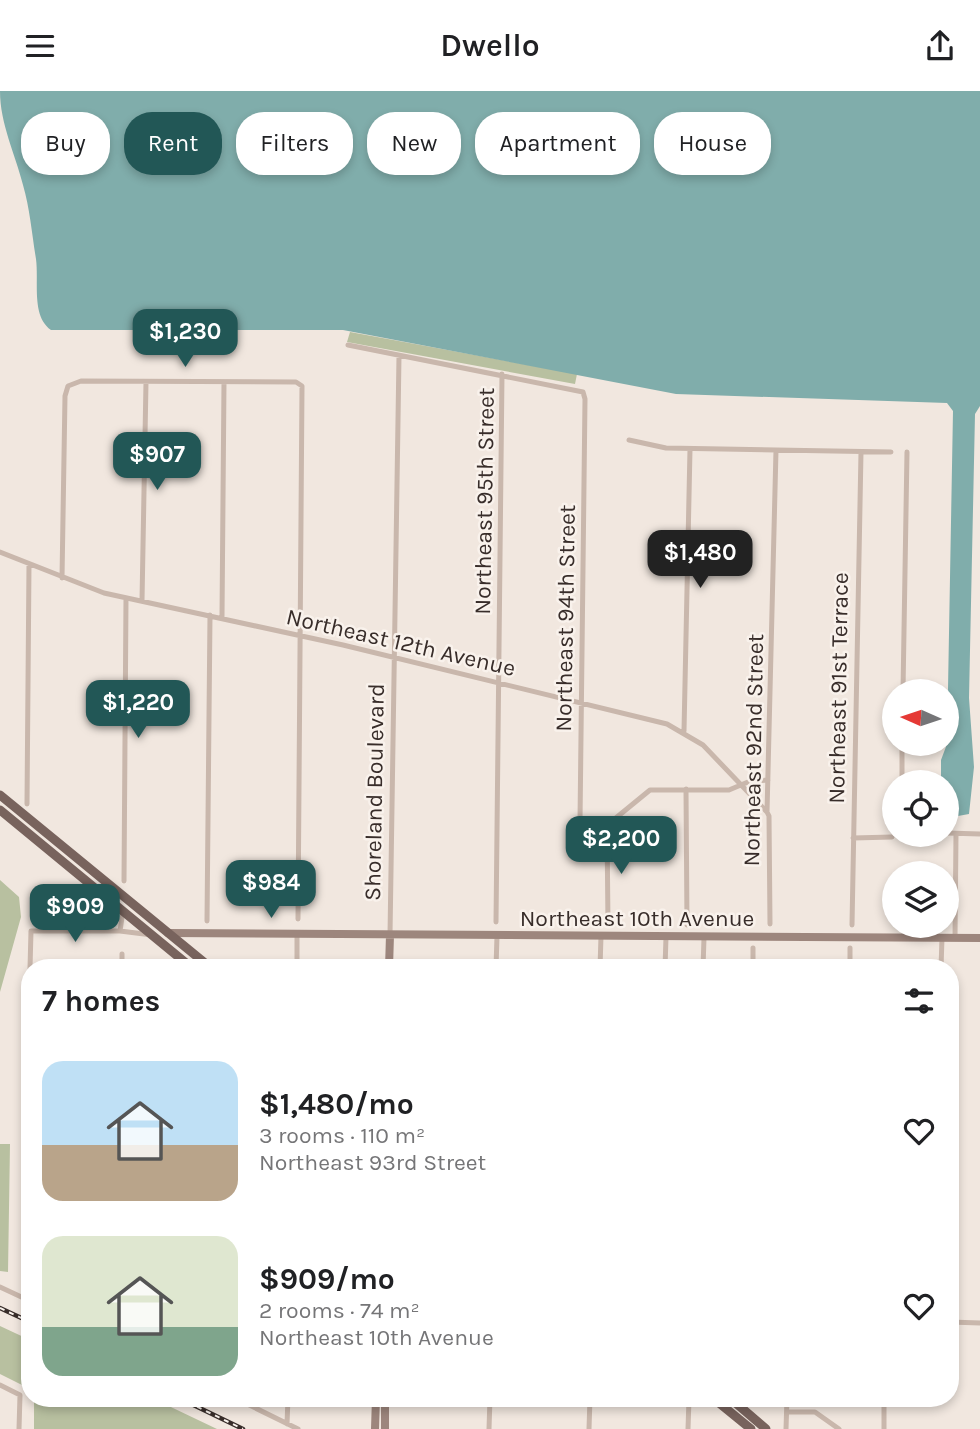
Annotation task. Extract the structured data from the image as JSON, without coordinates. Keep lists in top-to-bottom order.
{
  "streets": {
    "street": [
      "Northeast 95th Street",
      "Northeast 94th Street",
      "Northeast 12th Avenue",
      "Northeast 91st Terrace",
      "Northeast 92nd Street",
      "Shoreland Boulevard",
      "Northeast 10th Avenue"
    ]
  },
  "crossings": [
    ["Northeast 95th Street", "Northeast 94th Street"],
    ["Northeast 95th Street", "Northeast 12th Avenue"],
    ["Northeast 94th Street", "Northeast 12th Avenue"],
    ["Northeast 12th Avenue", "Northeast 92nd Street"],
    ["Northeast 12th Avenue", "Shoreland Boulevard"],
    ["Shoreland Boulevard", "Northeast 10th Avenue"]
  ],
  "north": "left",
  "page": {
    "header": "Dwello",
    "chip": [
      "Buy",
      "Rent",
      "Filters",
      "New",
      "Apartment",
      "House"
    ],
    "price": [
      "$1,230",
      "$907",
      "$1,480",
      "$1,220",
      "$2,200",
      "$984",
      "$909"
    ],
    "heading": "7 homes",
    "list": [
      {
        "name": "$1,480/mo",
        "note": "3 rooms · 110 m² · Northeast 93rd Street"
      },
      {
        "name": "$909/mo",
        "note": "2 rooms · 74 m² · Northeast 10th Avenue"
      }
    ]
  }
}
